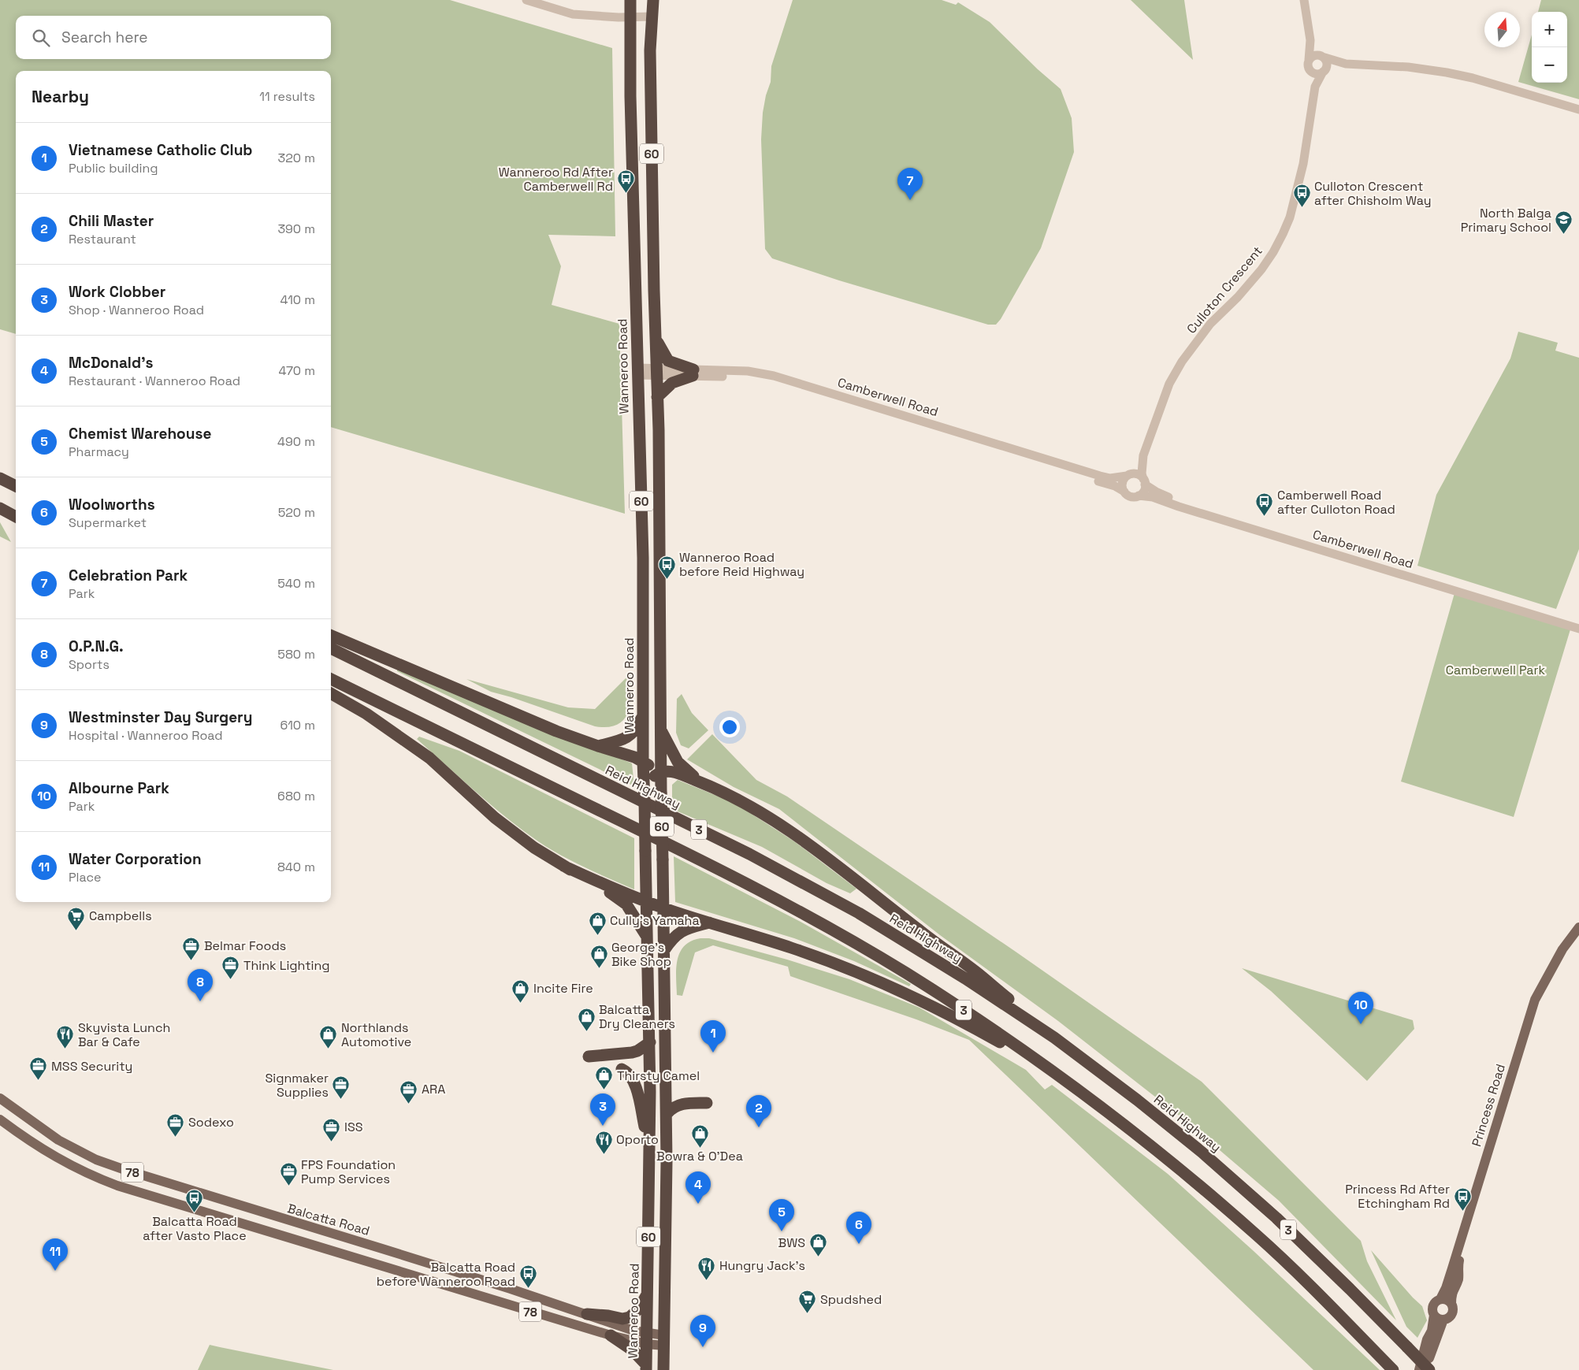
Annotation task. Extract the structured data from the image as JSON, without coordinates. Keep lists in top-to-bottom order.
{
  "streets": {
    "highway": [
      "60",
      "Wanneroo Road",
      "Reid Highway",
      "3"
    ],
    "main road": ["Princess Road", "78", "Balcatta Road"],
    "street": ["Culloton Crescent", "Camberwell Road"]
  },
  "crossings": [
    ["60", "Camberwell Road"],
    ["60", "Balcatta Road"],
    ["Culloton Crescent", "Camberwell Road"],
    ["Wanneroo Road", "Camberwell Road"],
    ["Wanneroo Road", "Balcatta Road"]
  ],
  "parks": ["Camberwell Park"],
  "places": {
    "bus stop": [
      "Wanneroo Rd After Camberwell Rd",
      "Culloton Crescent after Chisholm Way",
      "Camberwell Road after Culloton Road",
      "Wanneroo Road before Reid Highway",
      "Princess Rd After Etchingham Rd",
      "Balcatta Road after Vasto Place",
      "Balcatta Road before Wanneroo Road"
    ],
    "school or university": ["North Balga Primary School"],
    "supermarket": ["Campbells", "Spudshed"],
    "shop": [
      "Cully's Yamaha",
      "George's Bike Shop",
      "Incite Fire",
      "Balcatta Dry Cleaners",
      "Northlands Automotive",
      "Thirsty Camel",
      "Bowra & O'Dea",
      "BWS"
    ],
    "office": [
      "Belmar Foods",
      "Think Lighting",
      "MSS Security",
      "Signmaker Supplies",
      "ARA",
      "Sodexo",
      "ISS",
      "FPS Foundation Pump Services"
    ],
    "restaurant": ["Skyvista Lunch Bar & Cafe", "Oporto", "Hungry Jack's"]
  },
  "north": "top",
  "page": {
    "map_buttons": ["+", "−"],
    "search": "Search here",
    "heading": ["Nearby", "11 results"],
    "list": [
      {
        "mark": "1",
        "name": "Vietnamese Catholic Club",
        "note": "Public building",
        "value": "320 m"
      },
      {
        "mark": "2",
        "name": "Chili Master",
        "note": "Restaurant",
        "value": "390 m"
      },
      {
        "mark": "3",
        "name": "Work Clobber",
        "note": "Shop · Wanneroo Road",
        "value": "410 m"
      },
      {
        "mark": "4",
        "name": "McDonald's",
        "note": "Restaurant · Wanneroo Road",
        "value": "470 m"
      },
      {
        "mark": "5",
        "name": "Chemist Warehouse",
        "note": "Pharmacy",
        "value": "490 m"
      },
      {
        "mark": "6",
        "name": "Woolworths",
        "note": "Supermarket",
        "value": "520 m"
      },
      {
        "mark": "7",
        "name": "Celebration Park",
        "note": "Park",
        "value": "540 m"
      },
      {
        "mark": "8",
        "name": "O.P.N.G.",
        "note": "Sports",
        "value": "580 m"
      },
      {
        "mark": "9",
        "name": "Westminster Day Surgery",
        "note": "Hospital · Wanneroo Road",
        "value": "610 m"
      },
      {
        "mark": "10",
        "name": "Albourne Park",
        "note": "Park",
        "value": "680 m"
      },
      {
        "mark": "11",
        "name": "Water Corporation",
        "note": "Place",
        "value": "840 m"
      }
    ],
    "pins": [
      "7",
      "8",
      "10",
      "1",
      "3",
      "2",
      "4",
      "5",
      "6",
      "11",
      "9"
    ]
  }
}
